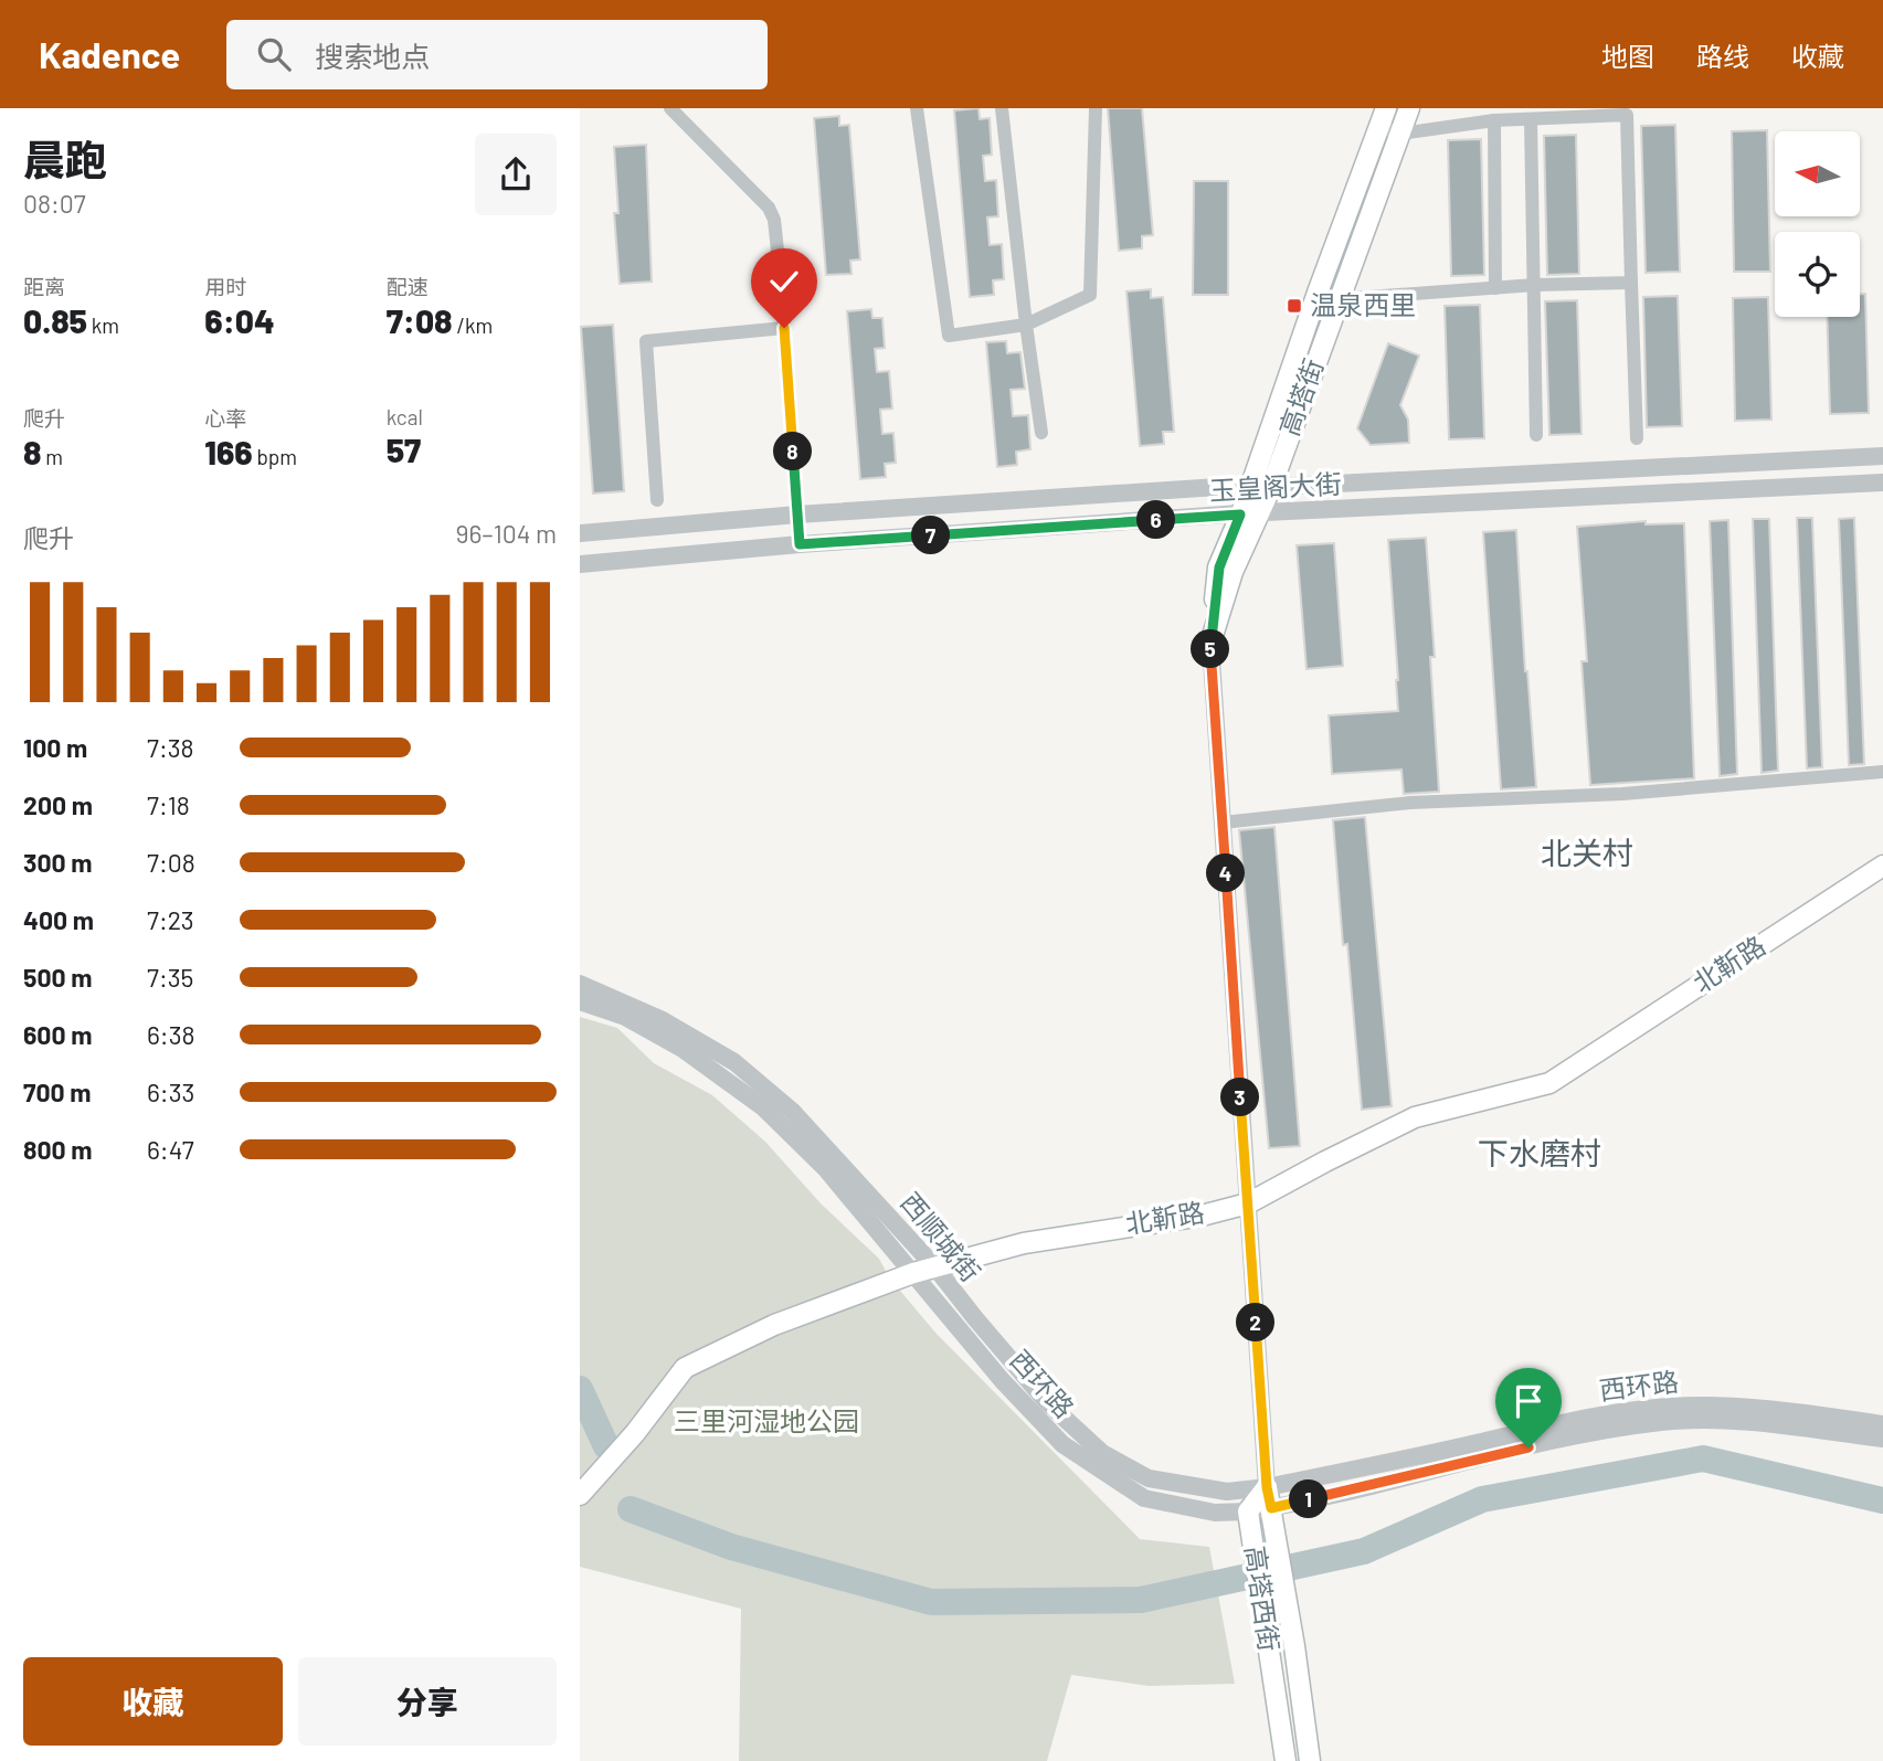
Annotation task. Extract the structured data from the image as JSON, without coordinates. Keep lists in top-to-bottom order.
{
  "streets": {
    "main road": ["高塔街", "北靳路", "高塔西街"],
    "street": ["玉皇阁大街", "西顺城街", "西环路"]
  },
  "crossings": [
    ["高塔街", "玉皇阁大街"],
    ["高塔街", "北靳路"],
    ["高塔街", "西顺城街"],
    ["高塔街", "西环路"],
    ["高塔街", "高塔西街"],
    ["北靳路", "西顺城街"],
    ["北靳路", "西环路"],
    ["西顺城街", "西环路"],
    ["西顺城街", "高塔西街"],
    ["西环路", "高塔西街"]
  ],
  "districts": ["北关村", "下水磨村"],
  "parks": ["三里河湿地公园"],
  "places": {
    "transit": ["温泉西里"]
  },
  "north": "left",
  "page": {
    "header": "Kadence",
    "search": "搜索地点",
    "nav": ["地图", "路线", "收藏"],
    "heading": ["晨跑", "08:07"],
    "stats": [
      ["距离", "0.85 km"],
      ["用时", "6:04"],
      ["配速", "7:08 /km"],
      ["爬升", "8 m"],
      ["心率", "166 bpm"],
      ["kcal", "57"]
    ],
    "pins": [
      "8",
      "6",
      "7",
      "5",
      "4",
      "3",
      "2",
      "1"
    ],
    "chart": ["爬升", "96–104 m"],
    "list": [
      {
        "name": "100 m",
        "note": "7:38"
      },
      {
        "name": "200 m",
        "note": "7:18"
      },
      {
        "name": "300 m",
        "note": "7:08"
      },
      {
        "name": "400 m",
        "note": "7:23"
      },
      {
        "name": "500 m",
        "note": "7:35"
      },
      {
        "name": "600 m",
        "note": "6:38"
      },
      {
        "name": "700 m",
        "note": "6:33"
      },
      {
        "name": "800 m",
        "note": "6:47"
      }
    ],
    "buttons": ["收藏", "分享"]
  }
}
